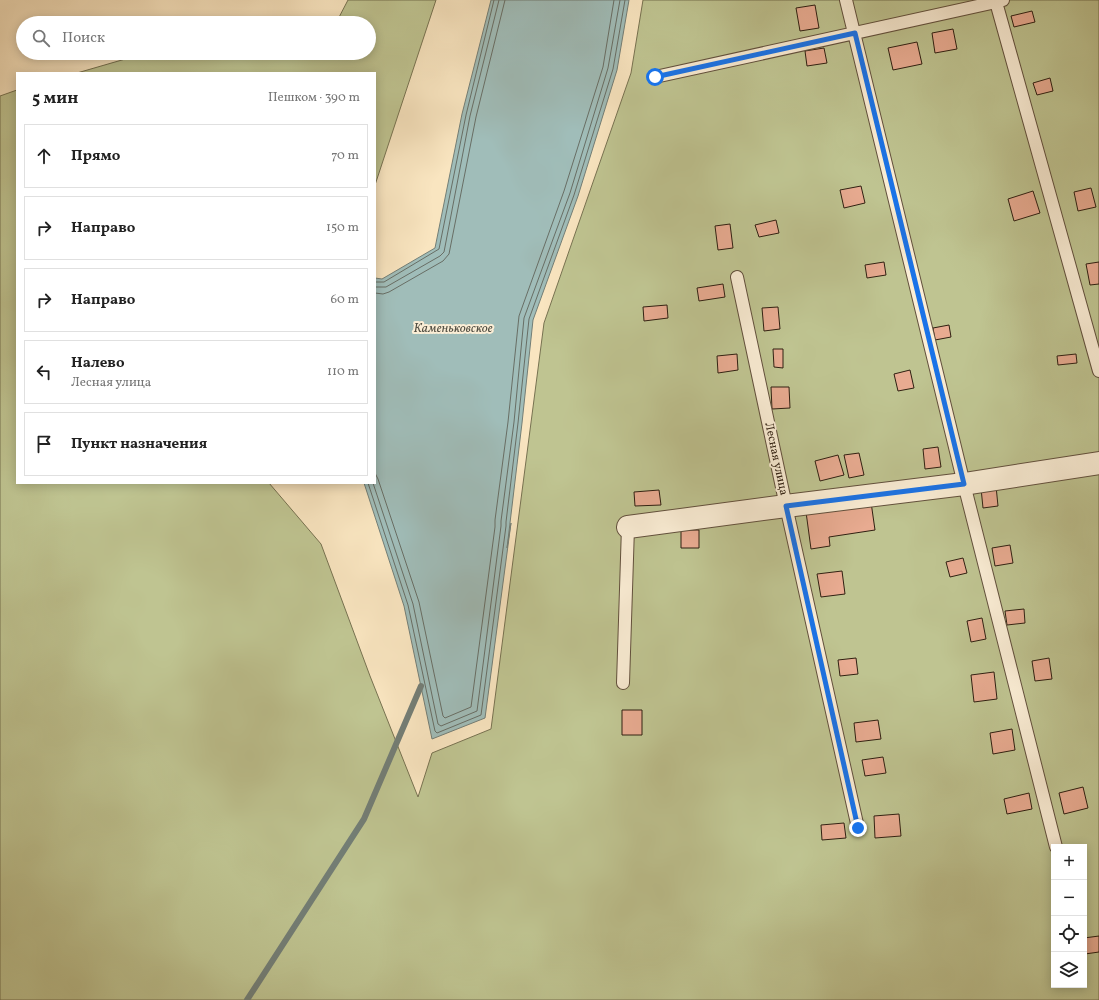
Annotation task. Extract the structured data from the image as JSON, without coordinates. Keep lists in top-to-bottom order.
{
  "streets": {
    "lane": ["Лесная улица"]
  },
  "water": ["Каменьковское"],
  "page": {
    "search": "Поиск",
    "heading": ["5 мин", "Пешком · 390 m"],
    "list": [
      ["Прямо", "70 m"],
      ["Направо", "150 m"],
      ["Направо", "60 m"],
      ["Налево", "Лесная улица", "110 m"],
      "Пункт назначения"
    ],
    "map_buttons": ["+", "−"]
  }
}
